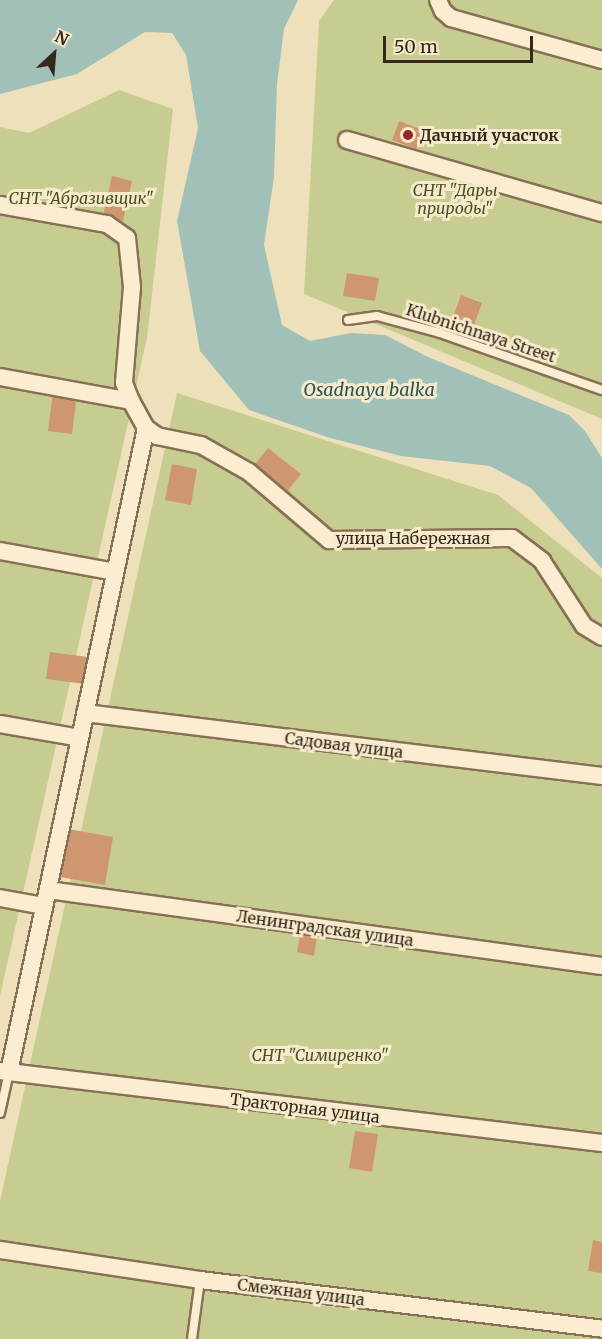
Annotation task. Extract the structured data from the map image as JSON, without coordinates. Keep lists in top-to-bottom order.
{
  "streets": {
    "street": [
      "улица Набережная",
      "Садовая улица",
      "Ленинградская улица",
      "Тракторная улица",
      "Смежная улица"
    ],
    "lane": ["Klubnichnaya Street"]
  },
  "water": ["Osadnaya balka"],
  "parks": ["СНТ \"Дары природы\"", "СНТ \"Абразивщик\"", "СНТ \"Симиренко\""],
  "places": ["Дачный участок"],
  "scale_bar": "50 m",
  "north": "top right"
}
